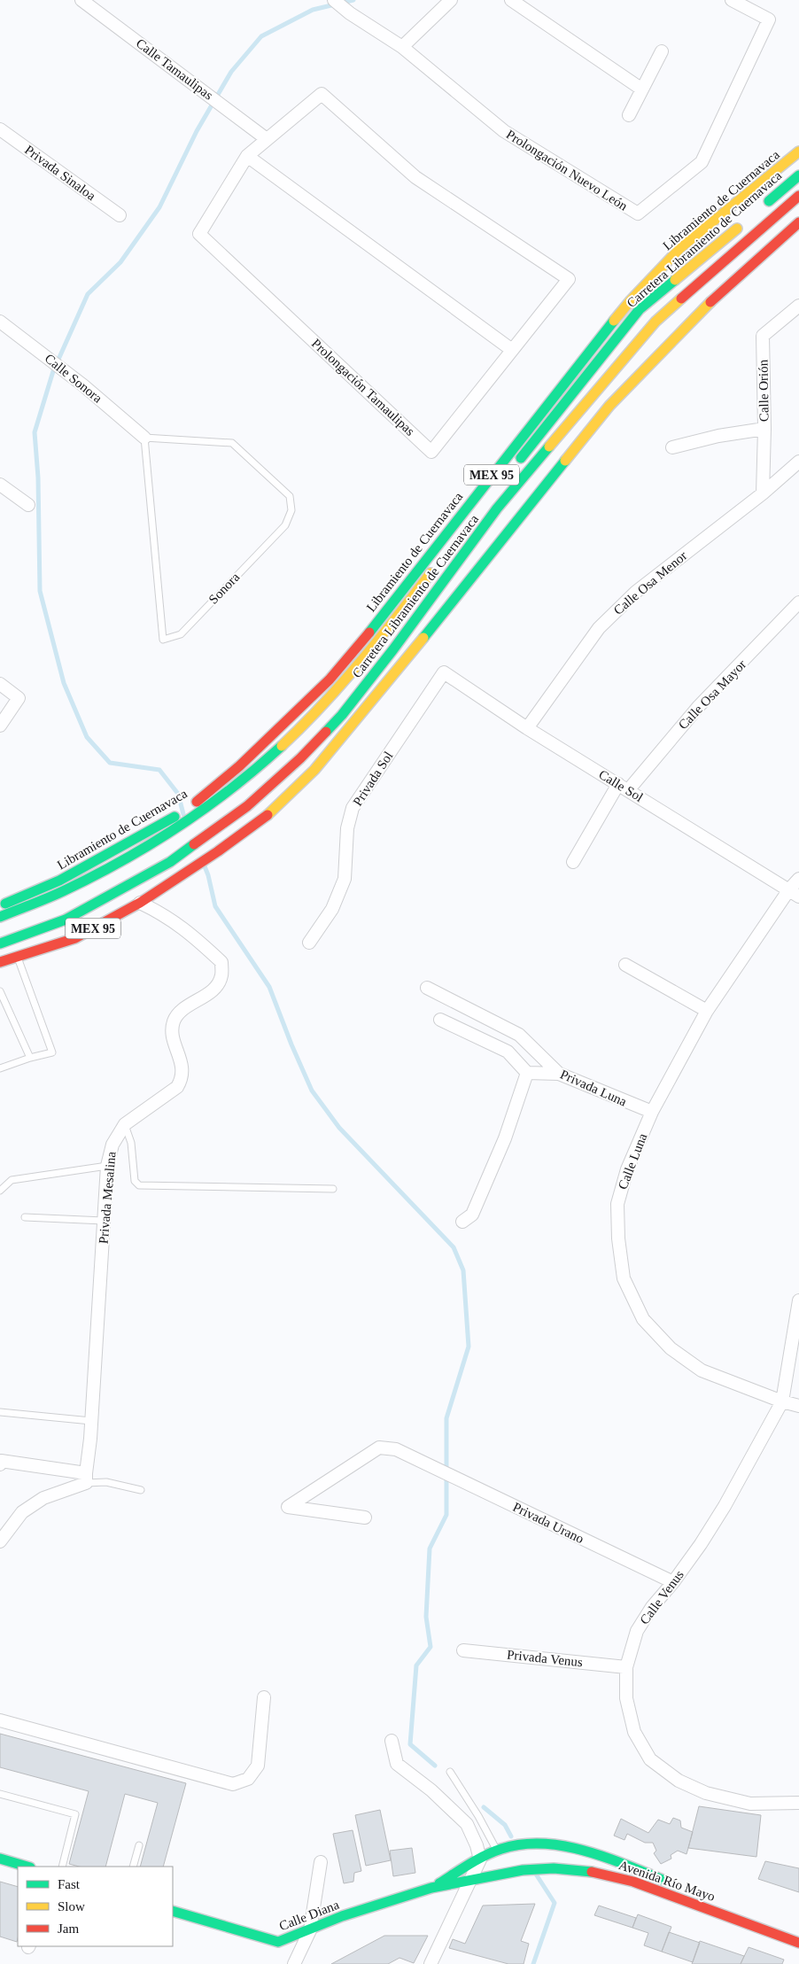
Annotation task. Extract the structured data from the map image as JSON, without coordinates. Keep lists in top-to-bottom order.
{
  "streets": {
    "main road": [
      "Libramiento de Cuernavaca",
      "Carretera Libramiento de Cuernavaca",
      "MEX 95",
      "Avenida Río Mayo",
      "Calle Diana"
    ],
    "street": [
      "Calle Tamaulipas",
      "Prolongación Nuevo León",
      "Privada Sinaloa",
      "Calle Sonora",
      "Prolongación Tamaulipas",
      "Calle Orión",
      "Calle Osa Menor",
      "Calle Osa Mayor",
      "Privada Sol",
      "Calle Sol",
      "Privada Luna",
      "Calle Luna",
      "Privada Mesalina",
      "Privada Urano",
      "Calle Venus",
      "Privada Venus"
    ],
    "lane": ["Sonora"]
  },
  "crossings": [
    ["Calle Tamaulipas", "Prolongación Tamaulipas"],
    ["Libramiento de Cuernavaca", "Carretera Libramiento de Cuernavaca"],
    ["Calle Sonora", "Sonora"],
    ["Calle Orión", "Calle Osa Menor"],
    ["MEX 95", "Privada Mesalina"],
    ["Calle Osa Menor", "Calle Sol"],
    ["Calle Osa Mayor", "Calle Sol"],
    ["Privada Sol", "Calle Sol"],
    ["Calle Sol", "Calle Luna"],
    ["Privada Luna", "Calle Luna"],
    ["Calle Luna", "Calle Venus"],
    ["Privada Urano", "Calle Venus"],
    ["Calle Venus", "Privada Venus"],
    ["Avenida Río Mayo", "Calle Diana"]
  ],
  "legend": ["Fast", "Slow", "Jam"]
}
